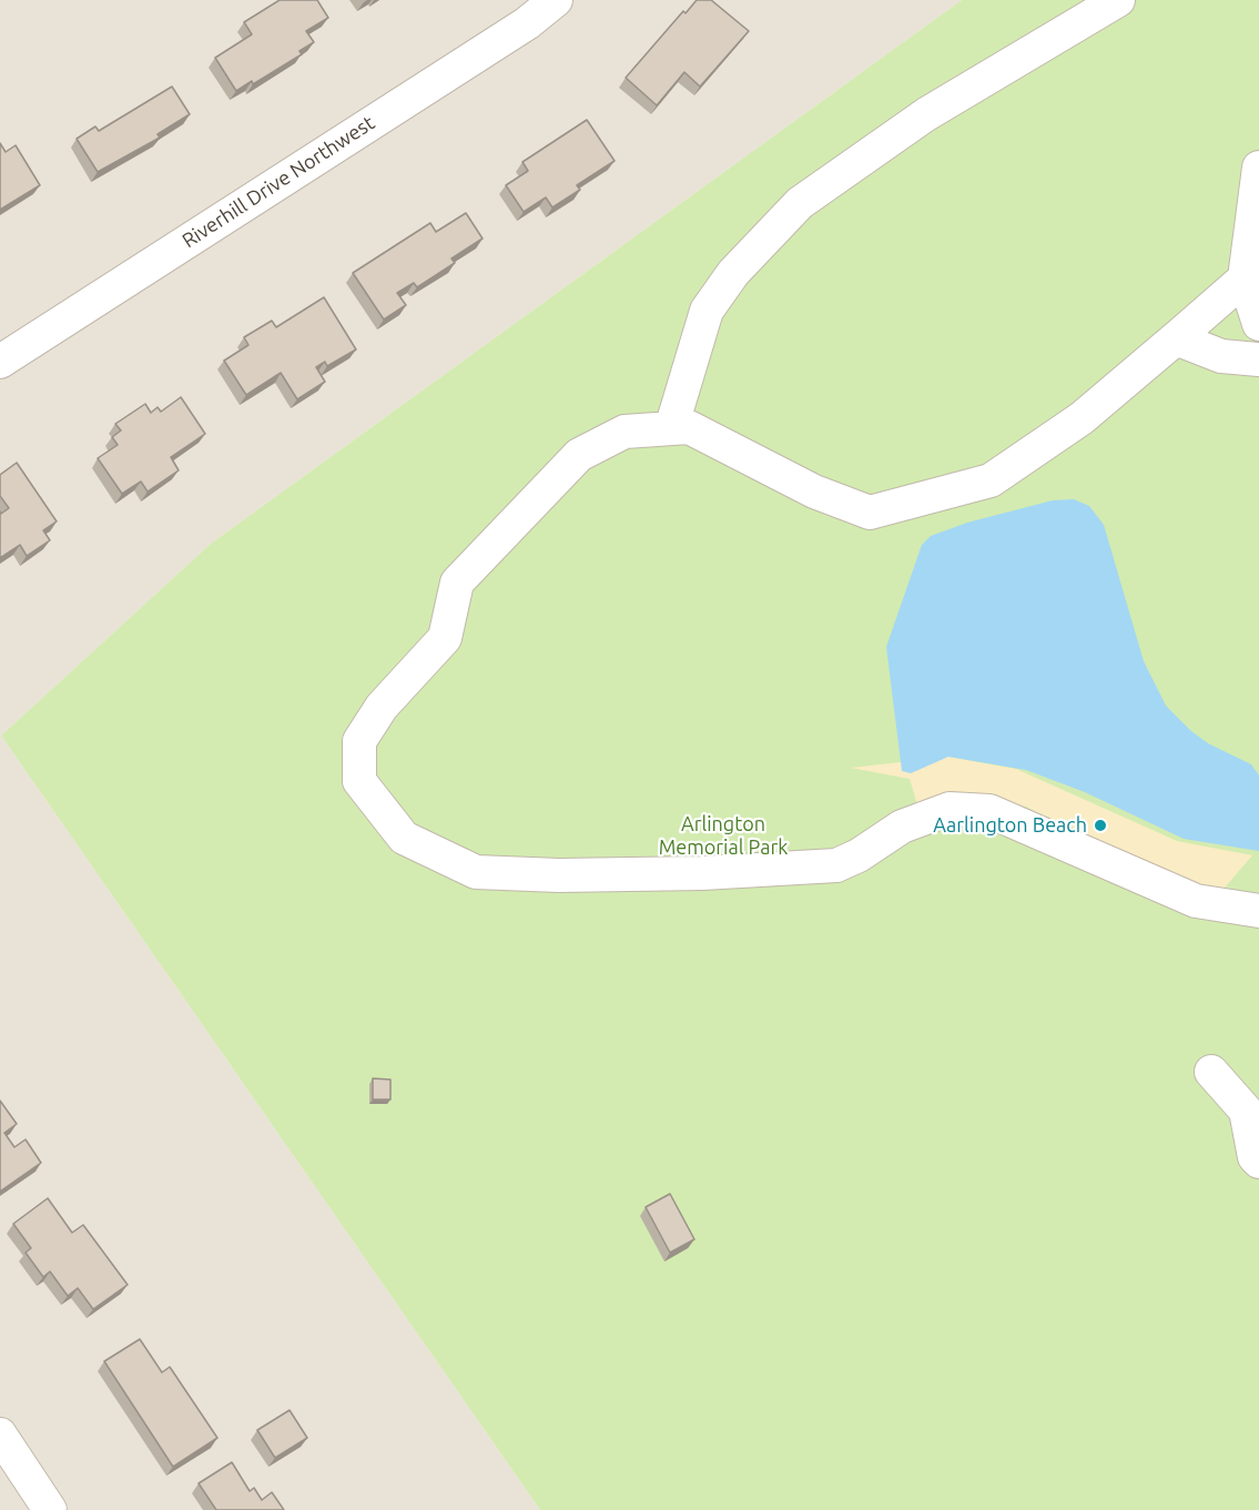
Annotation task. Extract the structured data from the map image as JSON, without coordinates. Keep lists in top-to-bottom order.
{
  "streets": {
    "street": ["Riverhill Drive Northwest"]
  },
  "parks": ["Arlington Memorial Park"],
  "places": ["Aarlington Beach"]
}
